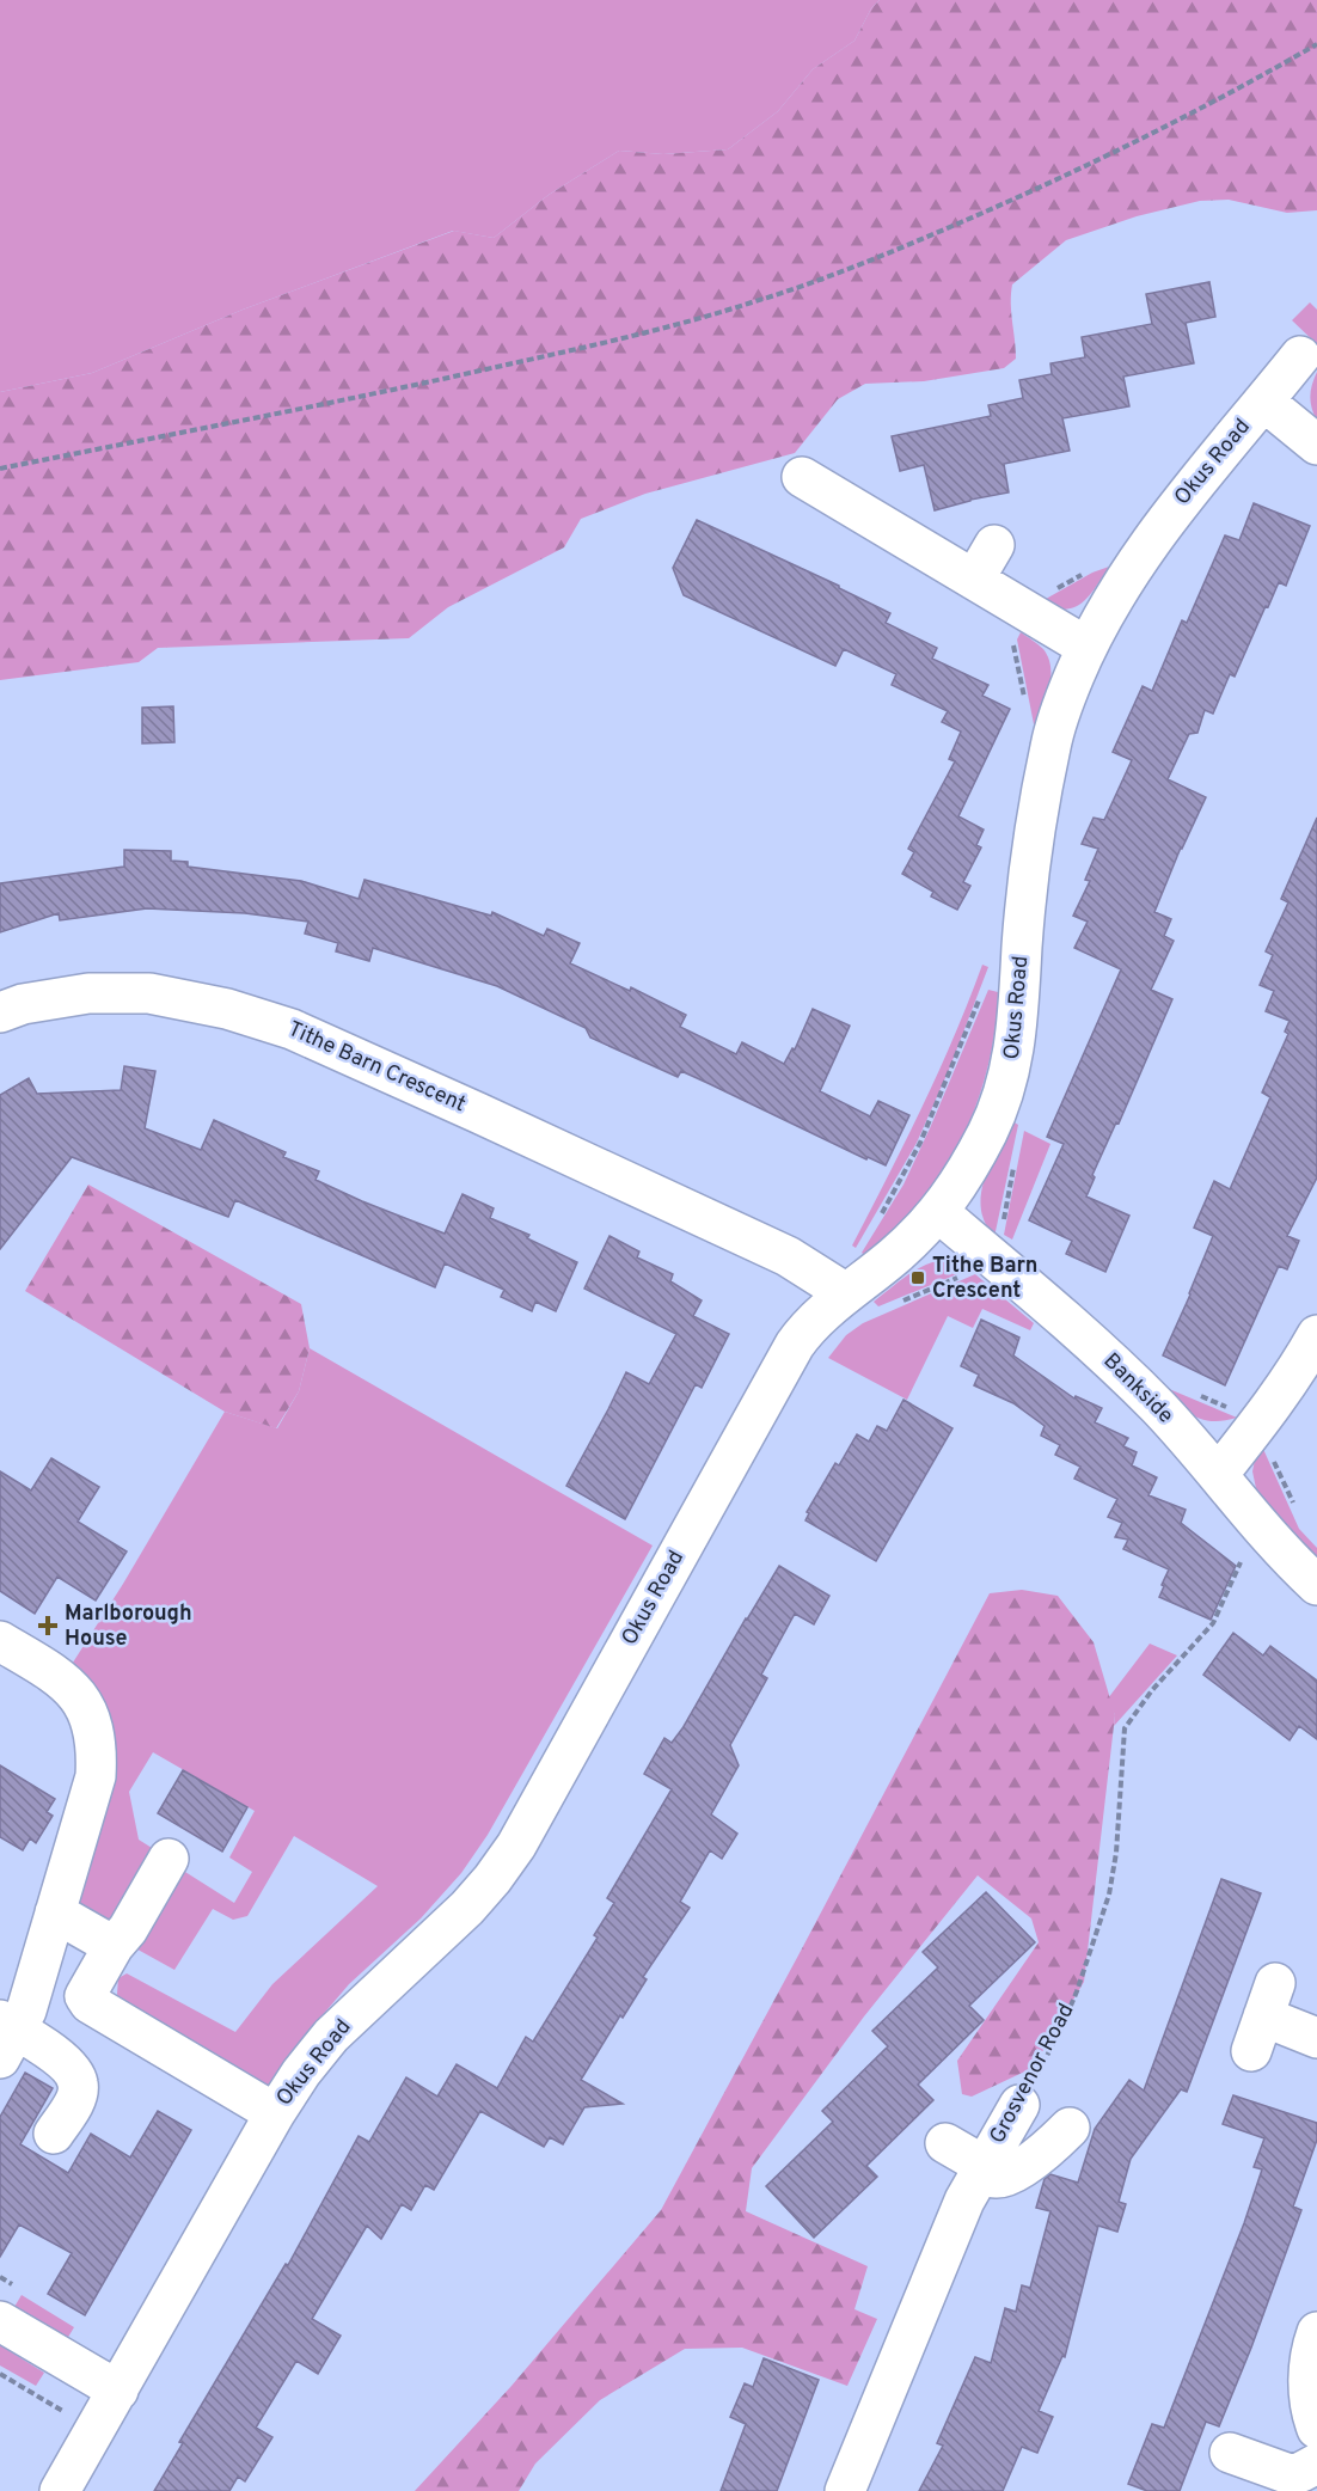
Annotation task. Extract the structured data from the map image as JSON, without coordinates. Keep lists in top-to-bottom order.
{
  "streets": {
    "street": [
      "Okus Road",
      "Tithe Barn Crescent",
      "Bankside",
      "Grosvenor Road"
    ]
  },
  "crossings": [
    ["Okus Road", "Tithe Barn Crescent"],
    ["Okus Road", "Bankside"],
    ["Bankside", "Grosvenor Road"]
  ],
  "places": {
    "transit": ["Tithe Barn Crescent"],
    "health": ["Marlborough House"]
  }
}
